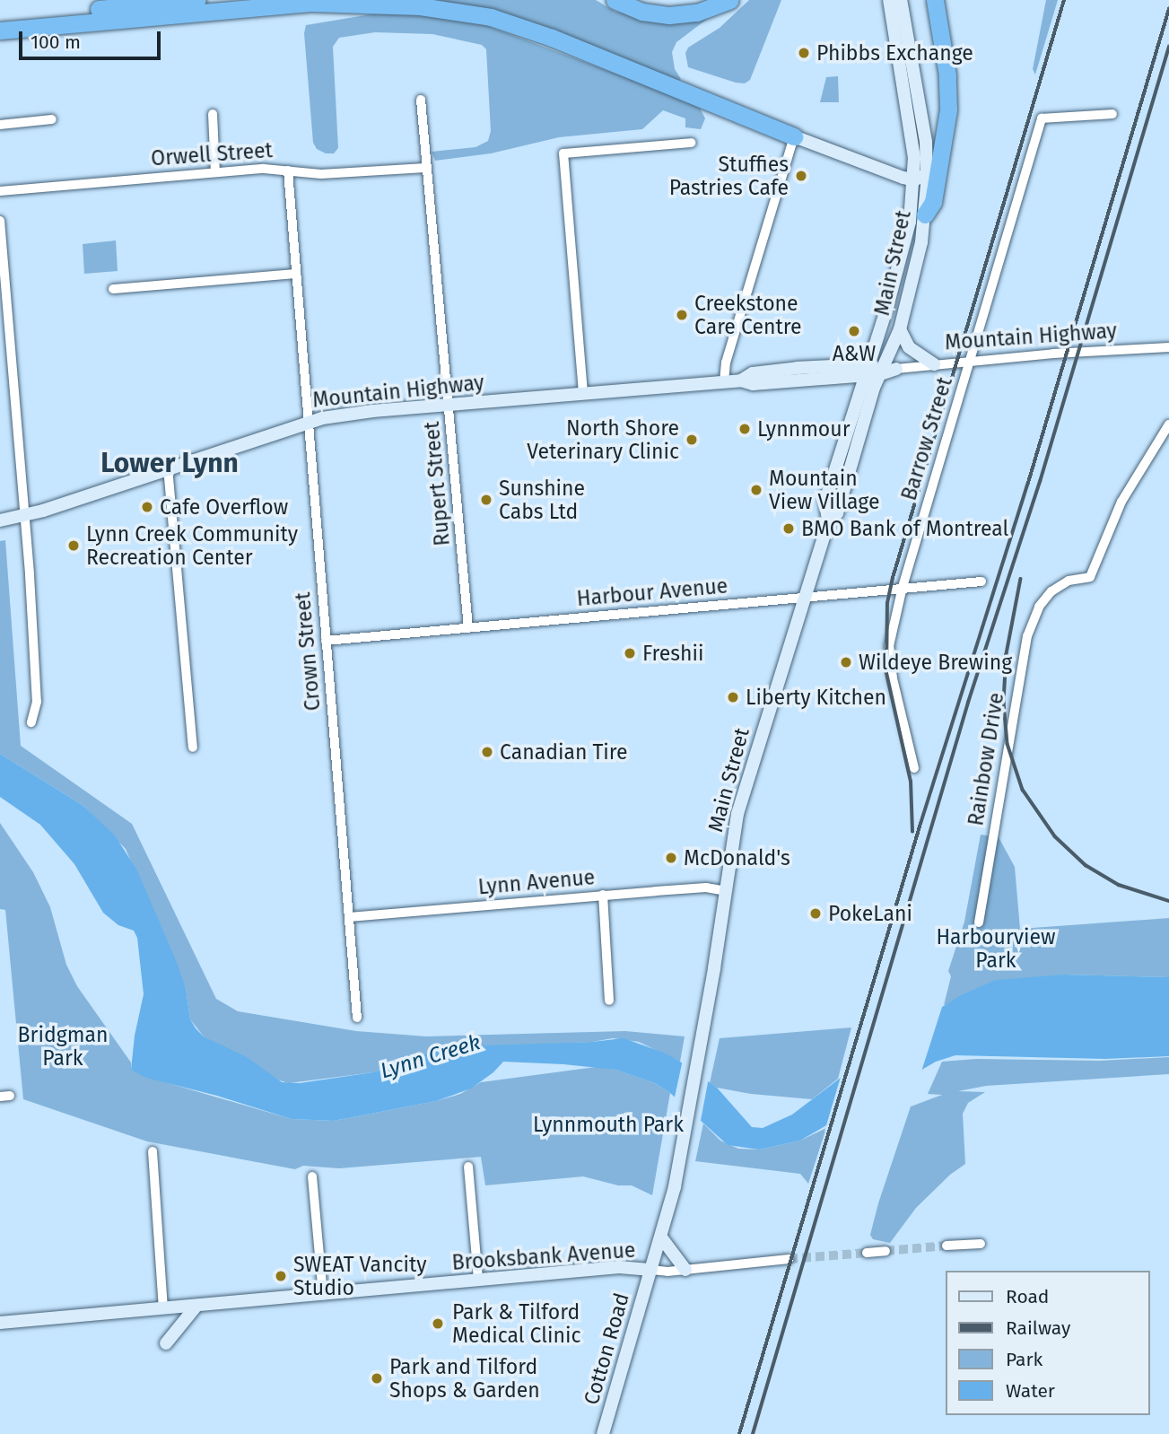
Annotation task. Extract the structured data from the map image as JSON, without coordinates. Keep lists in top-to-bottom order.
{
  "streets": {
    "main road": [
      "Main Street",
      "Mountain Highway",
      "Brooksbank Avenue",
      "Cotton Road"
    ],
    "street": [
      "Orwell Street",
      "Barrow Street",
      "Rupert Street",
      "Harbour Avenue",
      "Crown Street",
      "Rainbow Drive",
      "Lynn Avenue"
    ]
  },
  "crossings": [
    ["Orwell Street", "Rupert Street"],
    ["Orwell Street", "Crown Street"],
    ["Main Street", "Mountain Highway"],
    ["Main Street", "Harbour Avenue"],
    ["Main Street", "Lynn Avenue"],
    ["Main Street", "Cotton Road"],
    ["Mountain Highway", "Barrow Street"],
    ["Mountain Highway", "Rupert Street"],
    ["Mountain Highway", "Crown Street"],
    ["Barrow Street", "Harbour Avenue"],
    ["Rupert Street", "Harbour Avenue"],
    ["Harbour Avenue", "Crown Street"],
    ["Crown Street", "Lynn Avenue"],
    ["Brooksbank Avenue", "Cotton Road"]
  ],
  "districts": ["Lower Lynn"],
  "water": ["Lynn Creek"],
  "parks": ["Harbourview Park", "Bridgman Park", "Lynnmouth Park"],
  "places": [
    "Phibbs Exchange",
    "Stuffies Pastries Cafe",
    "Creekstone Care Centre",
    "A&W",
    "Lynnmour",
    "North Shore Veterinary Clinic",
    "Mountain View Village",
    "Sunshine Cabs Ltd",
    "Cafe Overflow",
    "BMO Bank of Montreal",
    "Lynn Creek Community Recreation Center",
    "Freshii",
    "Wildeye Brewing",
    "Liberty Kitchen",
    "Canadian Tire",
    "McDonald's",
    "PokeLani",
    "SWEAT Vancity Studio",
    "Park & Tilford Medical Clinic",
    "Park and Tilford Shops & Garden"
  ],
  "legend": [
    "Road",
    "Railway",
    "Park",
    "Water"
  ],
  "scale_bar": "100 m"
}
